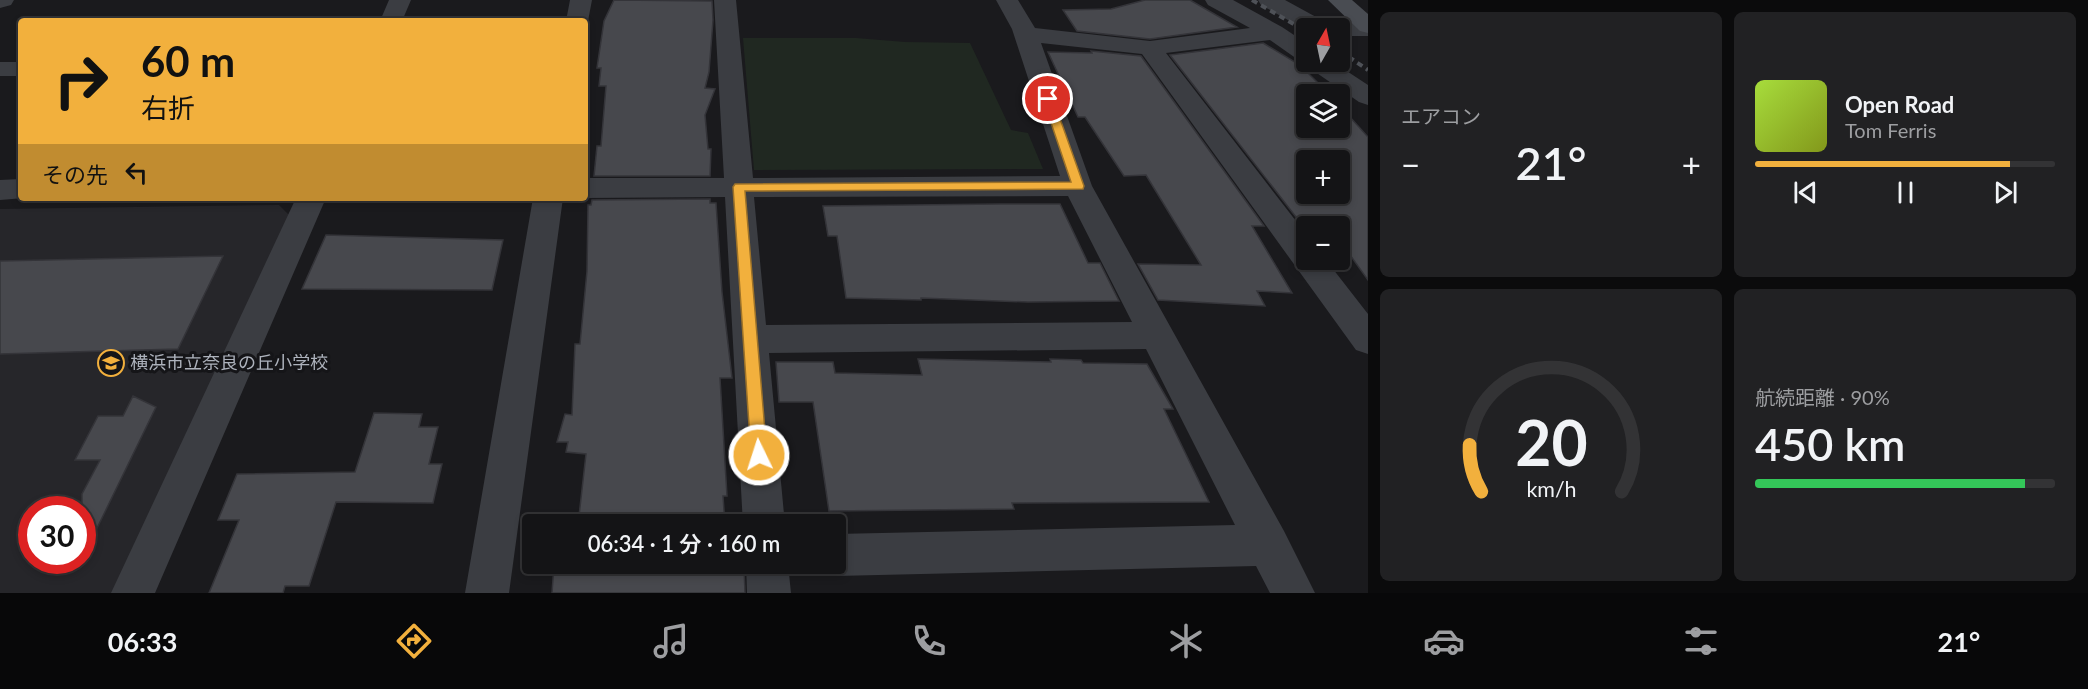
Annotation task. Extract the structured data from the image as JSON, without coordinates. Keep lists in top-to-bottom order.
{
  "places": {
    "school or university": ["横浜市立奈良の丘小学校"]
  },
  "north": "top",
  "page": {
    "tile": [
      "エアコン",
      ["航続距離 · 90%", "450 km"]
    ],
    "map_buttons": ["+", "−"],
    "turn": ["60 m", "右折"],
    "song": ["Open Road", "Tom Ferris"],
    "heat": ["−", "21°", "+"],
    "then": "その先",
    "limit": "30",
    "trip": "06:34 · 1 分 · 160 m",
    "tabs": ["06:33", "21°"],
    "gauge": ["20", "km/h"]
  }
}
